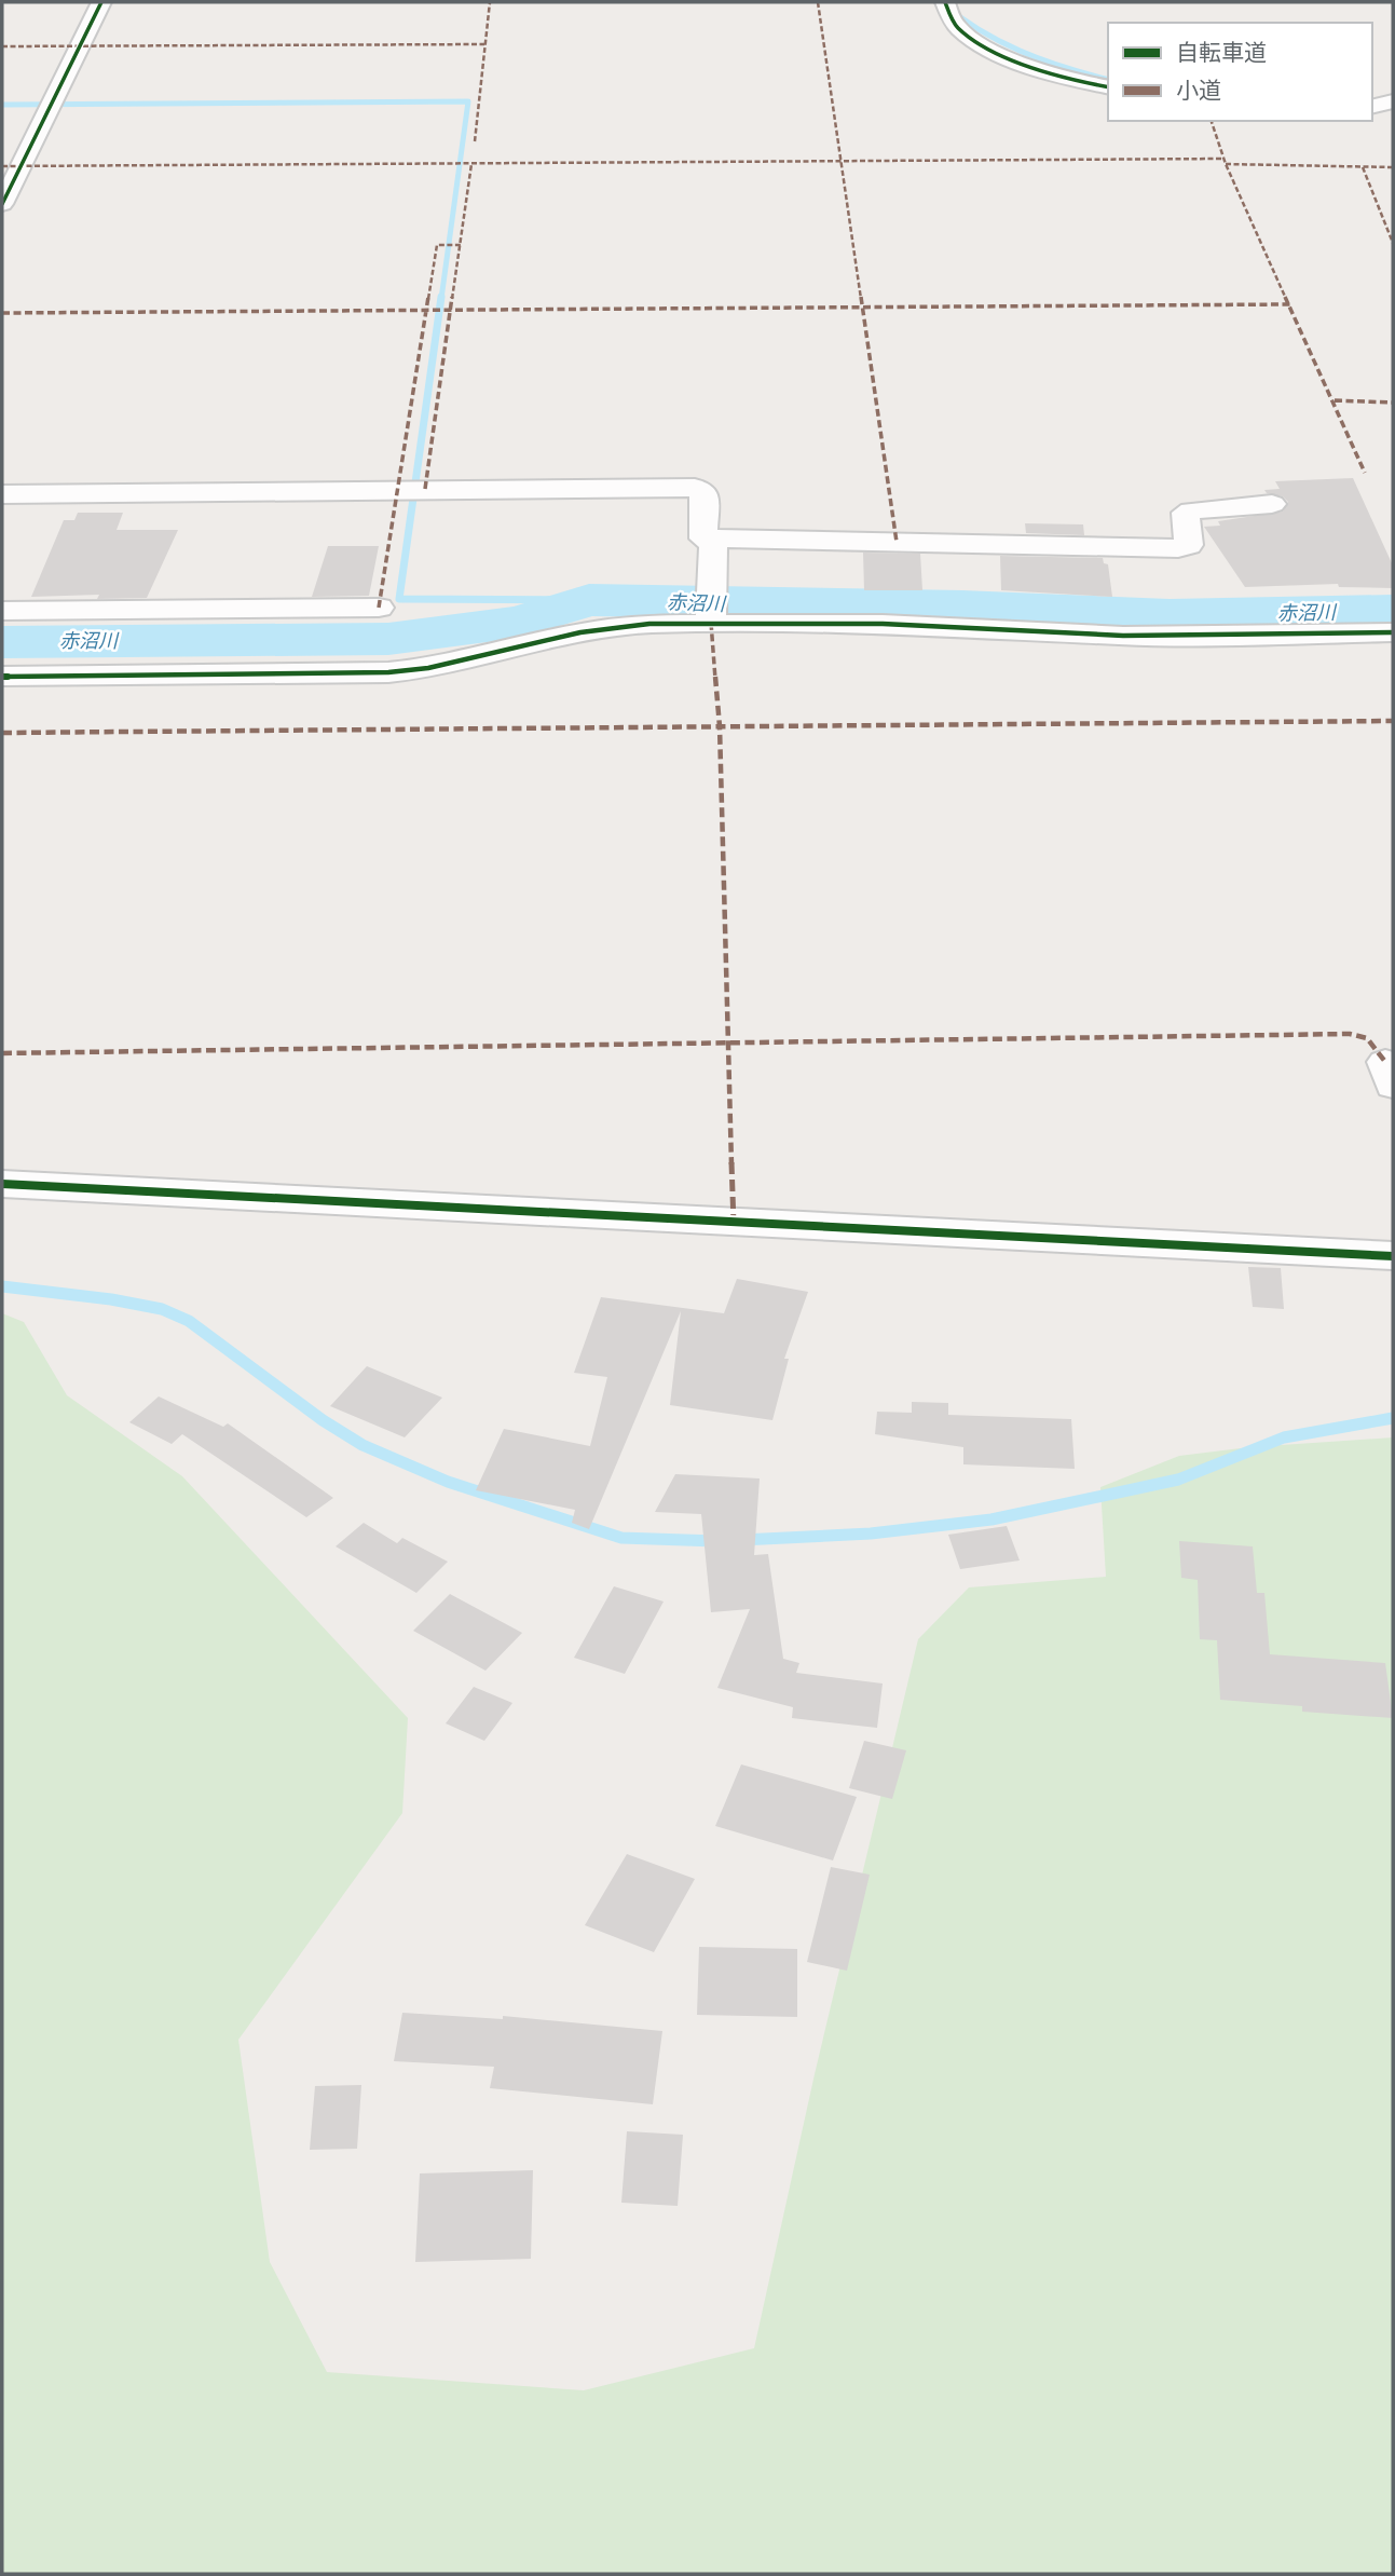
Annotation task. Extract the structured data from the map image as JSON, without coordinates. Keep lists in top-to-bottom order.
{
  "water": ["赤沼川"],
  "legend": ["自転車道", "小道"]
}
